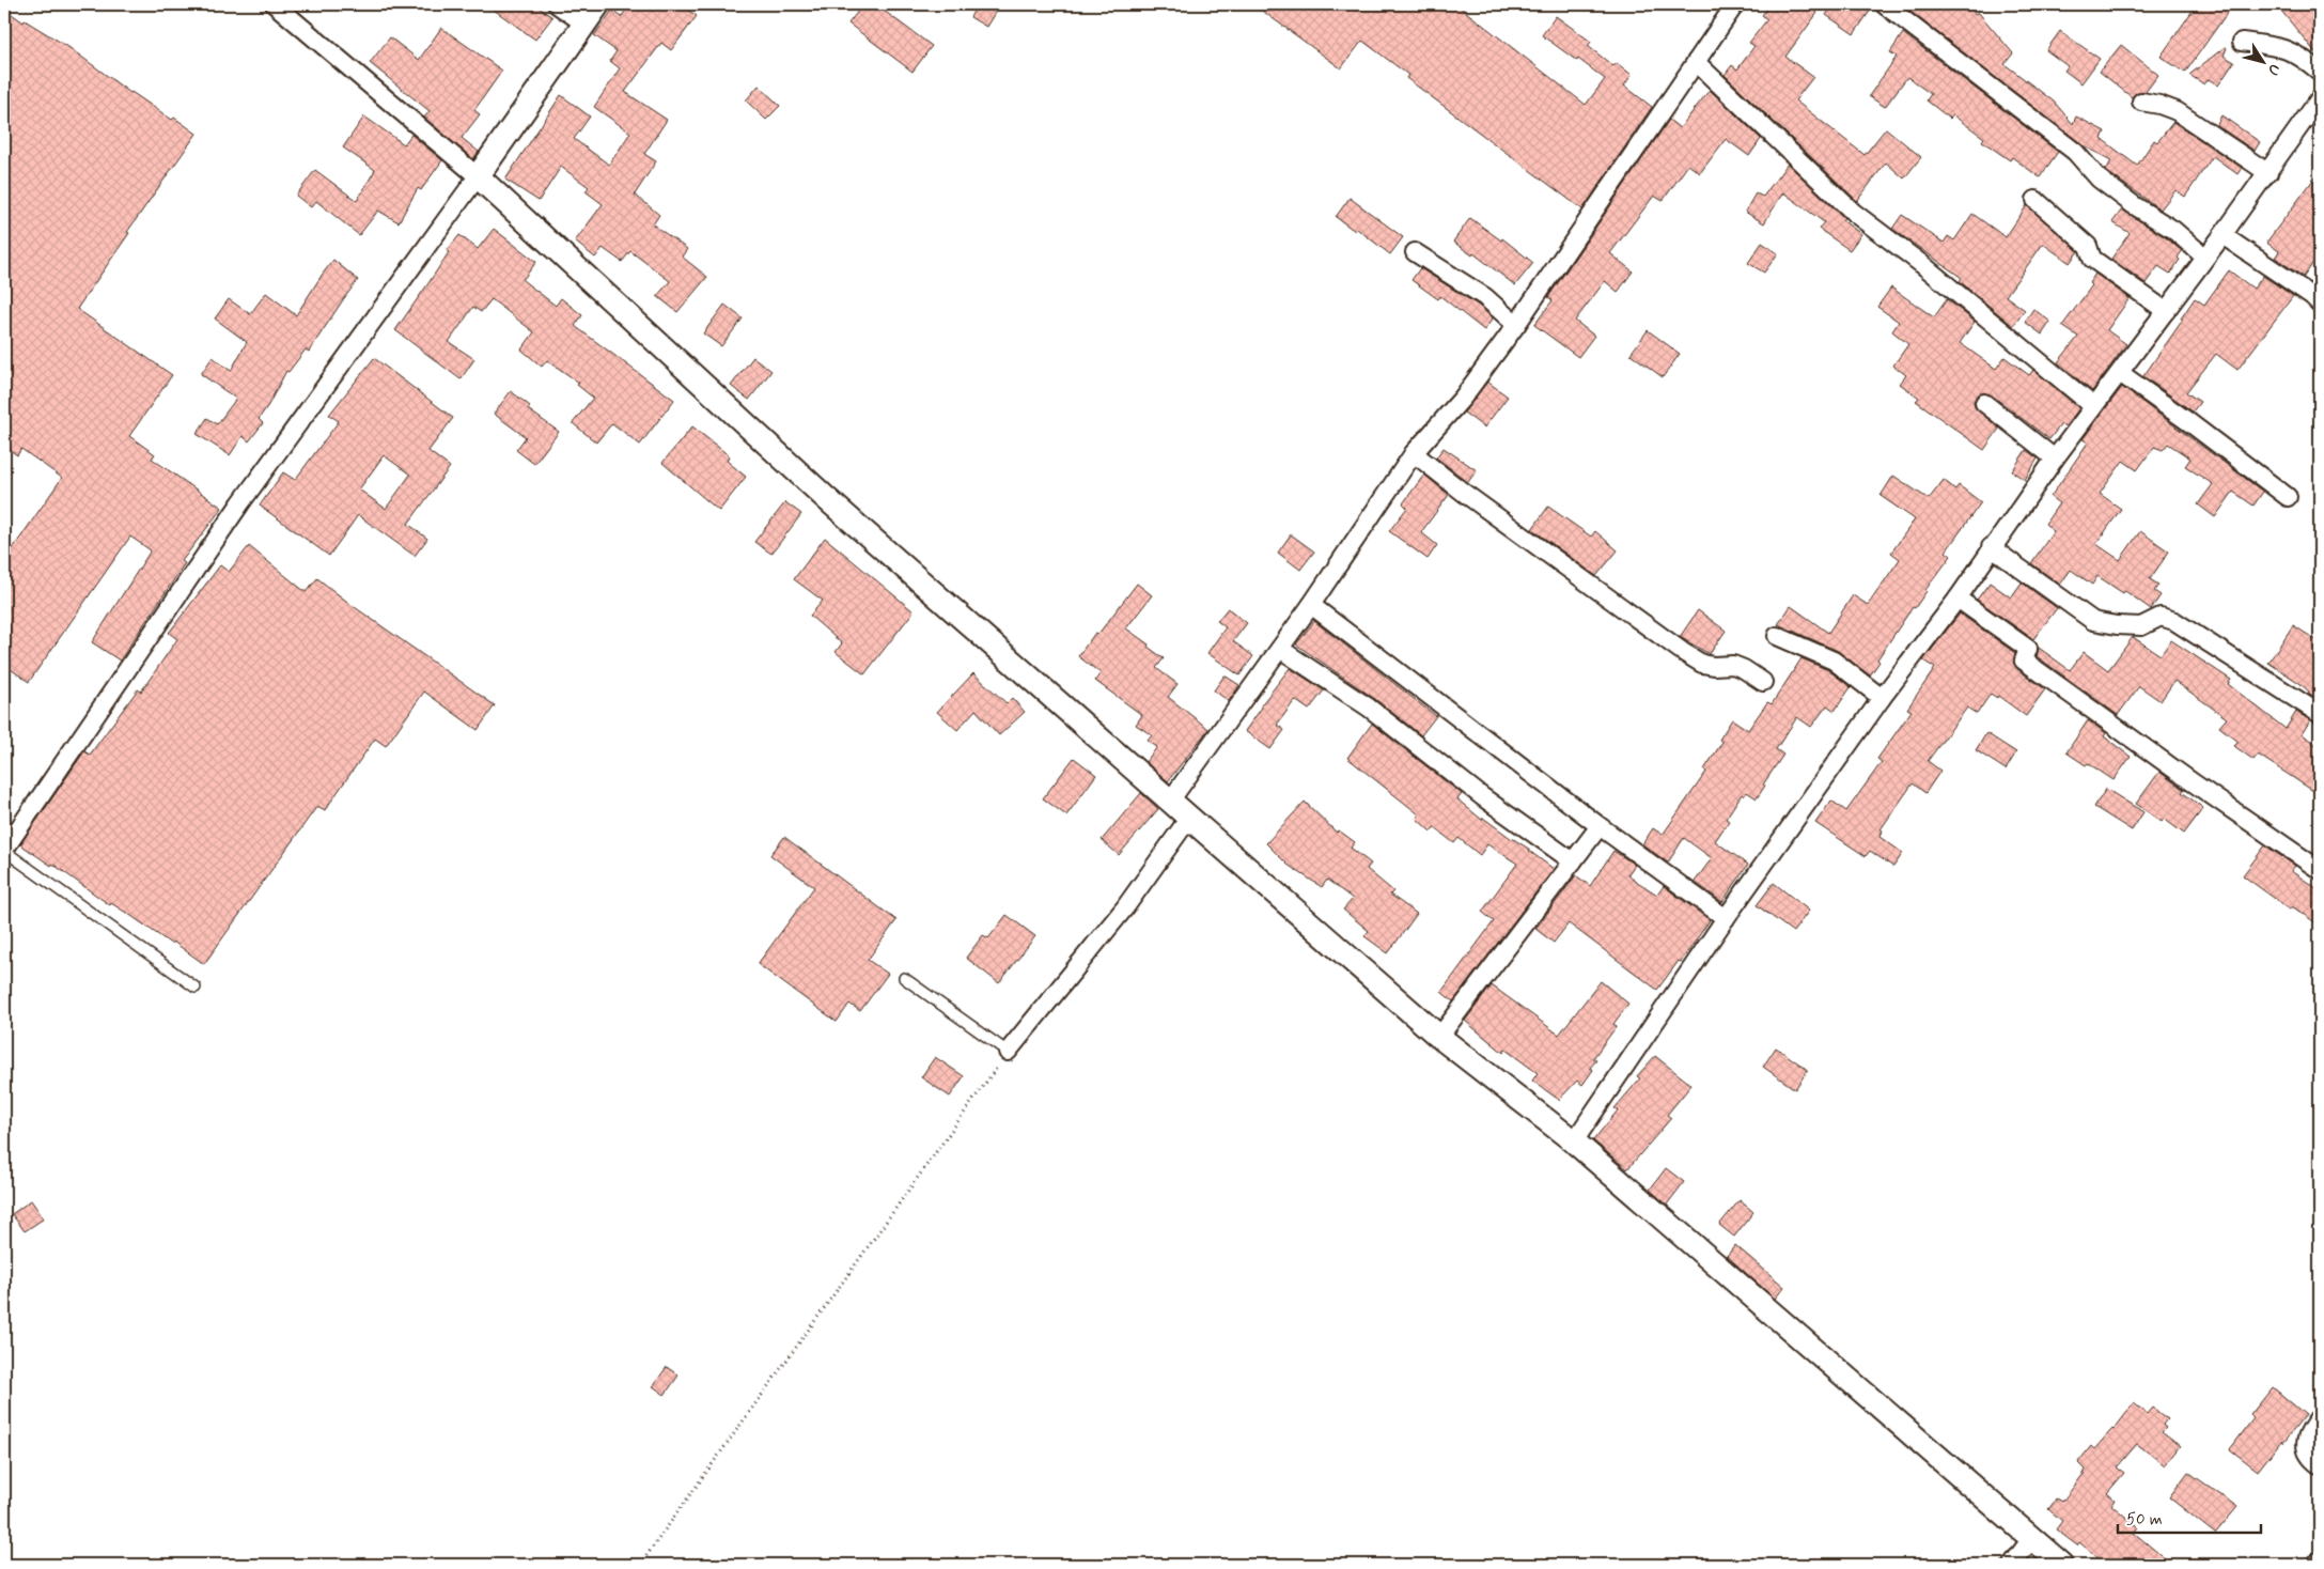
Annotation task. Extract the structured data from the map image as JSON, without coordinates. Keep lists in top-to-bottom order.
{
  "scale_bar": "50 m",
  "north": "bottom right"
}
